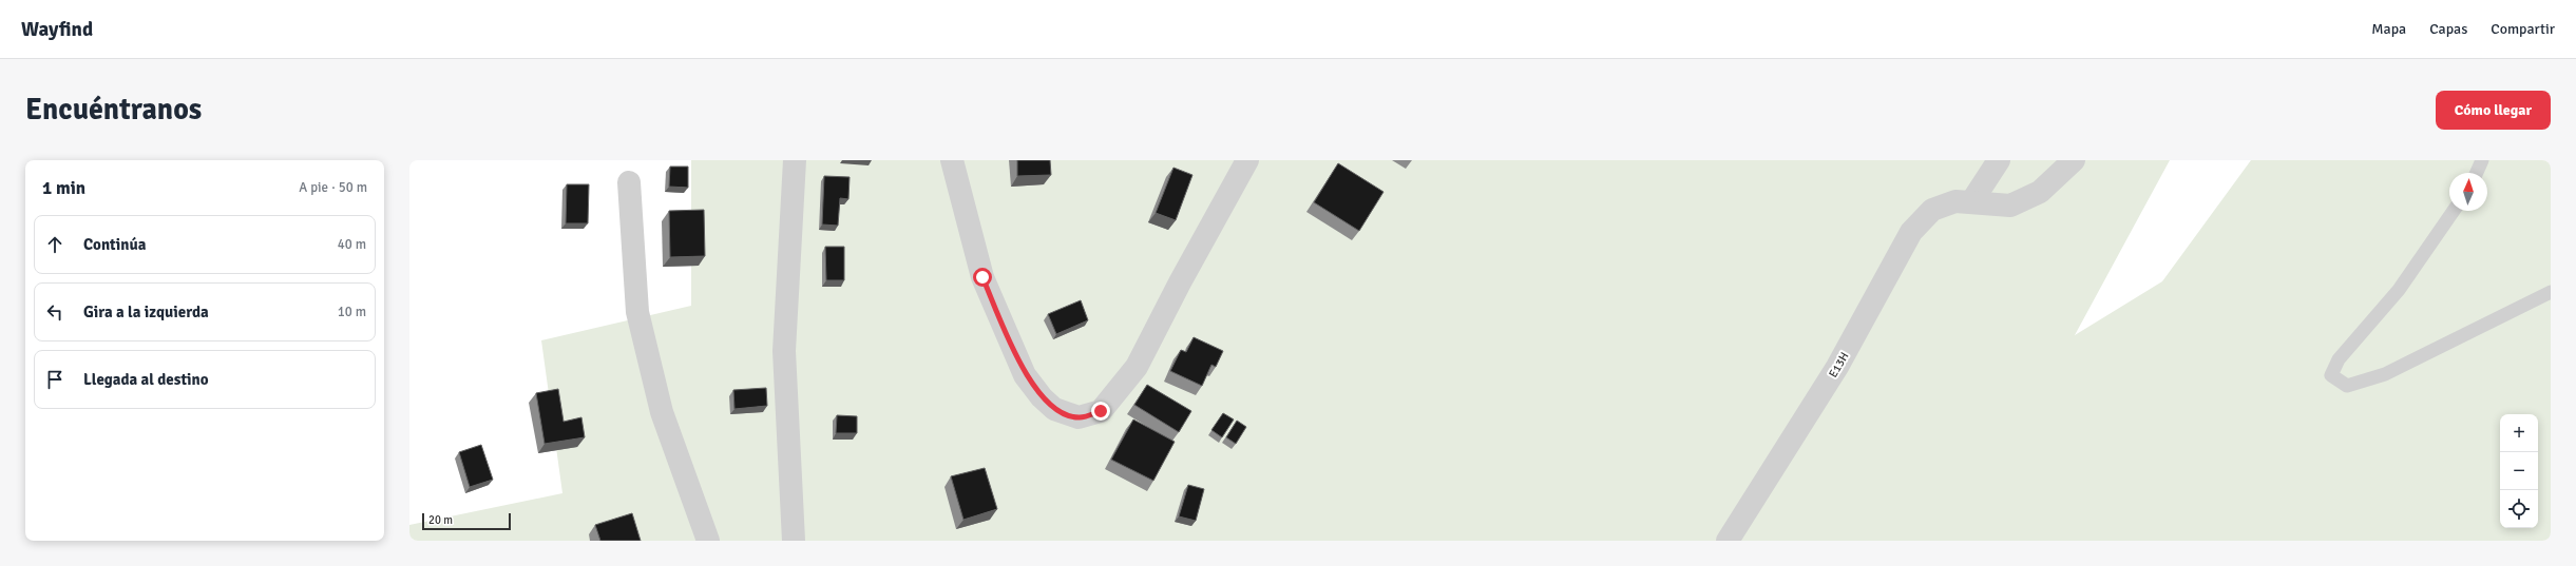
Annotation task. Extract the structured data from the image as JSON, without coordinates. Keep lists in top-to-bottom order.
{
  "streets": {
    "street": ["E13H"]
  },
  "scale_bar": "20 m",
  "north": "top",
  "page": {
    "header": "Wayfind",
    "nav": ["Mapa", "Capas", "Compartir"],
    "buttons": "Cómo llegar",
    "title": "Encuéntranos",
    "heading": ["1 min", "A pie · 50 m"],
    "list": [
      ["Continúa", "40 m"],
      ["Gira a la izquierda", "10 m"],
      "Llegada al destino"
    ],
    "map_buttons": ["+", "−"],
    "scale": "20 m"
  }
}
